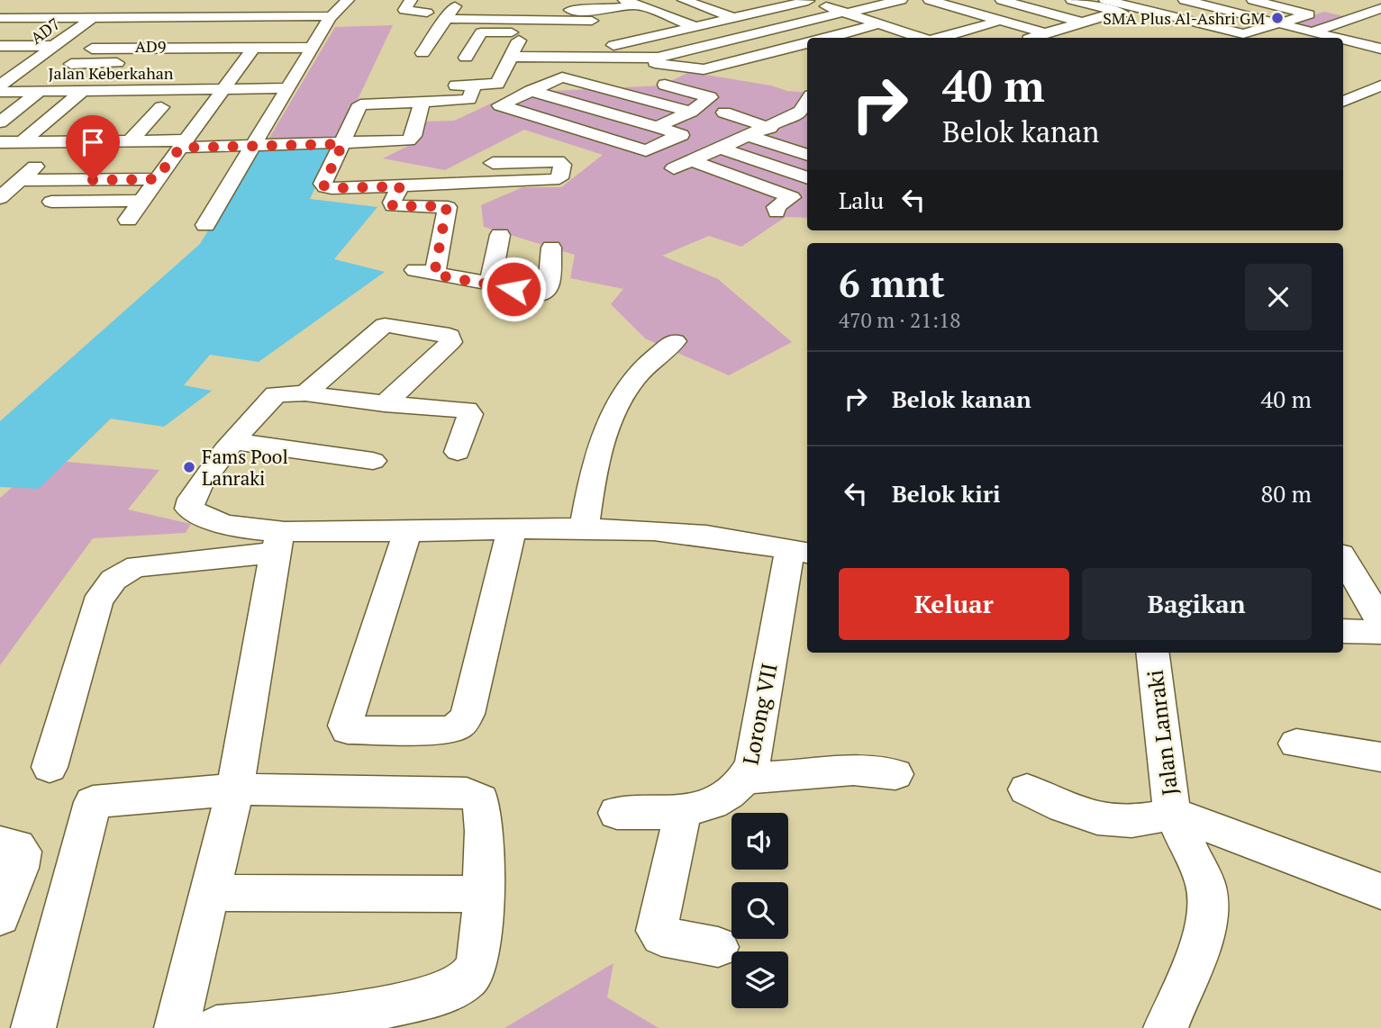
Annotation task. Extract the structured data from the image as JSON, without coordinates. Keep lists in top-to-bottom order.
{
  "streets": {
    "street": [
      "AD7",
      "AD9",
      "Jalan Keberkahan",
      "Lorong VII",
      "Jalan Lanraki"
    ]
  },
  "places": ["SMA Plus Al-Ashri GM", "Fams Pool Lanraki"],
  "page": {
    "turn": ["40 m", "Belok kanan"],
    "then": "Lalu",
    "heading": ["6 mnt", "470 m · 21:18"],
    "list": [
      {
        "name": "Belok kanan",
        "value": "40 m"
      },
      {
        "name": "Belok kiri",
        "value": "80 m"
      }
    ],
    "buttons": ["Keluar", "Bagikan"]
  }
}
